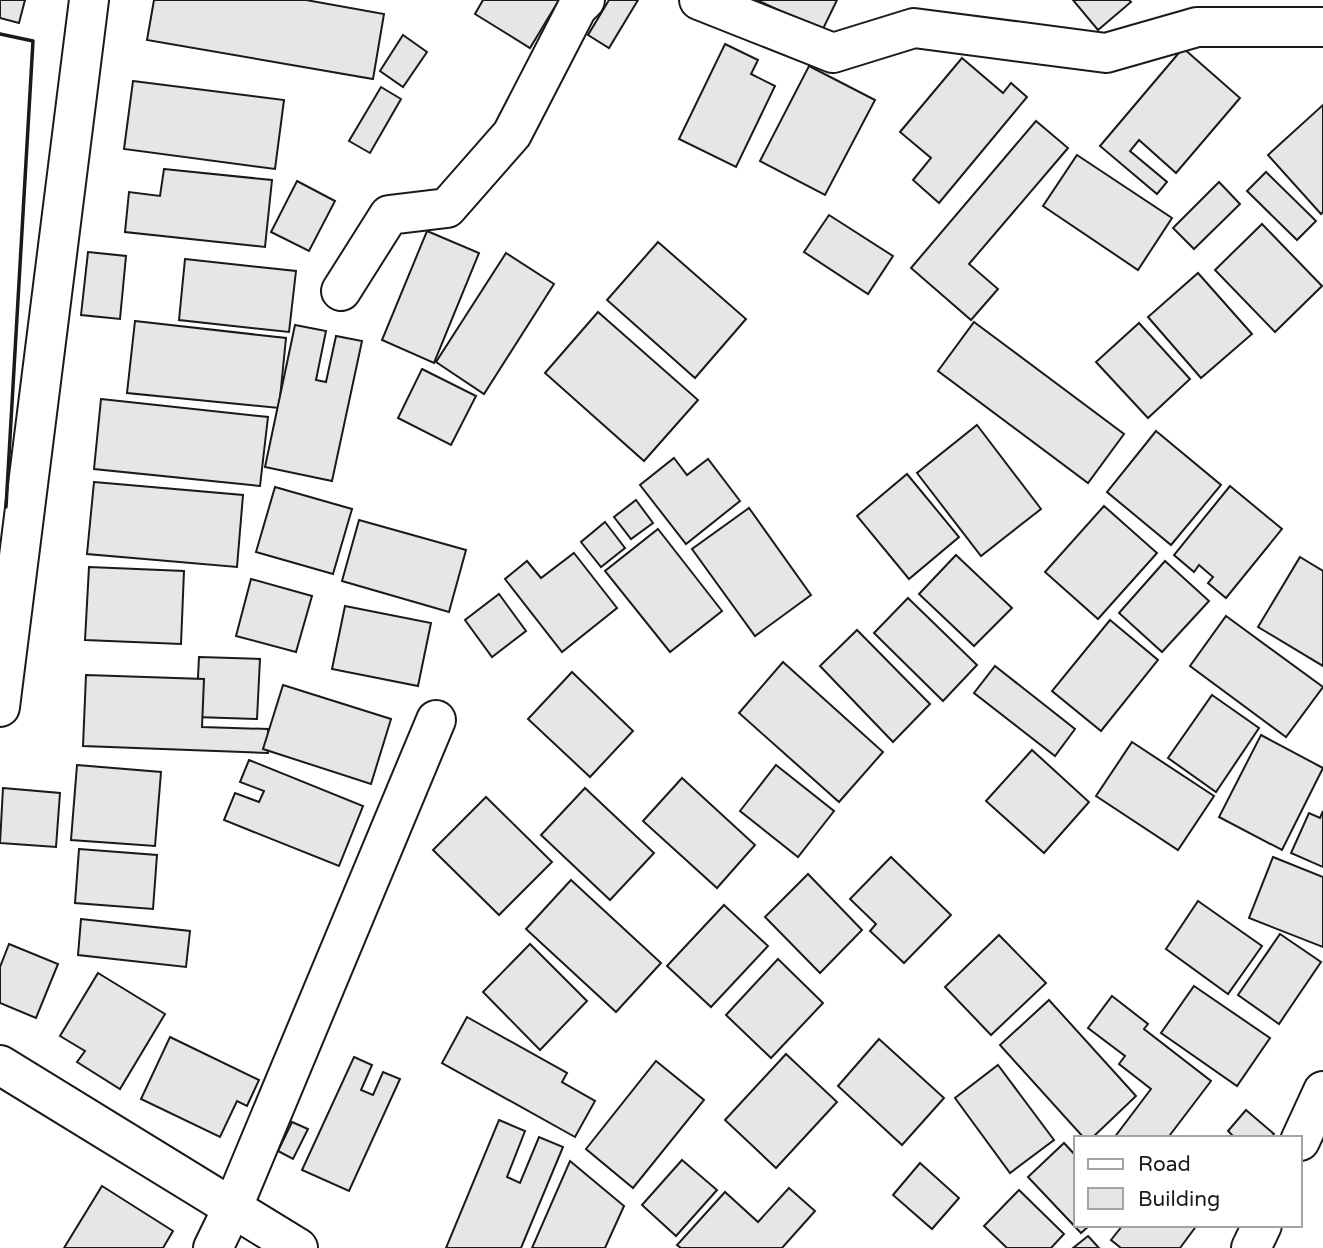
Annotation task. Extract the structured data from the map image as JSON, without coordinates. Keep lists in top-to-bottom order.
{
  "legend": ["Road", "Building"]
}
